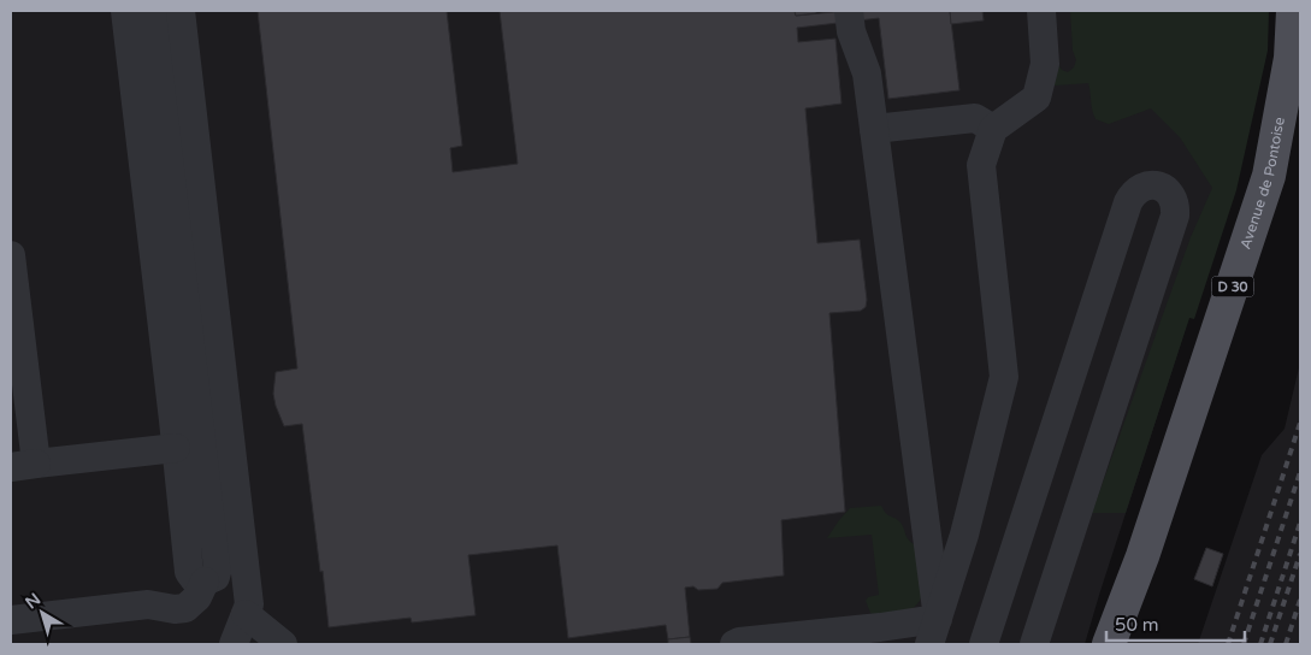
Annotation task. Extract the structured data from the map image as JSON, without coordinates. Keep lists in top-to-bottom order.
{
  "streets": {
    "main road": ["Avenue de Pontoise", "D 30"]
  },
  "scale_bar": "50 m",
  "north": "top left"
}
